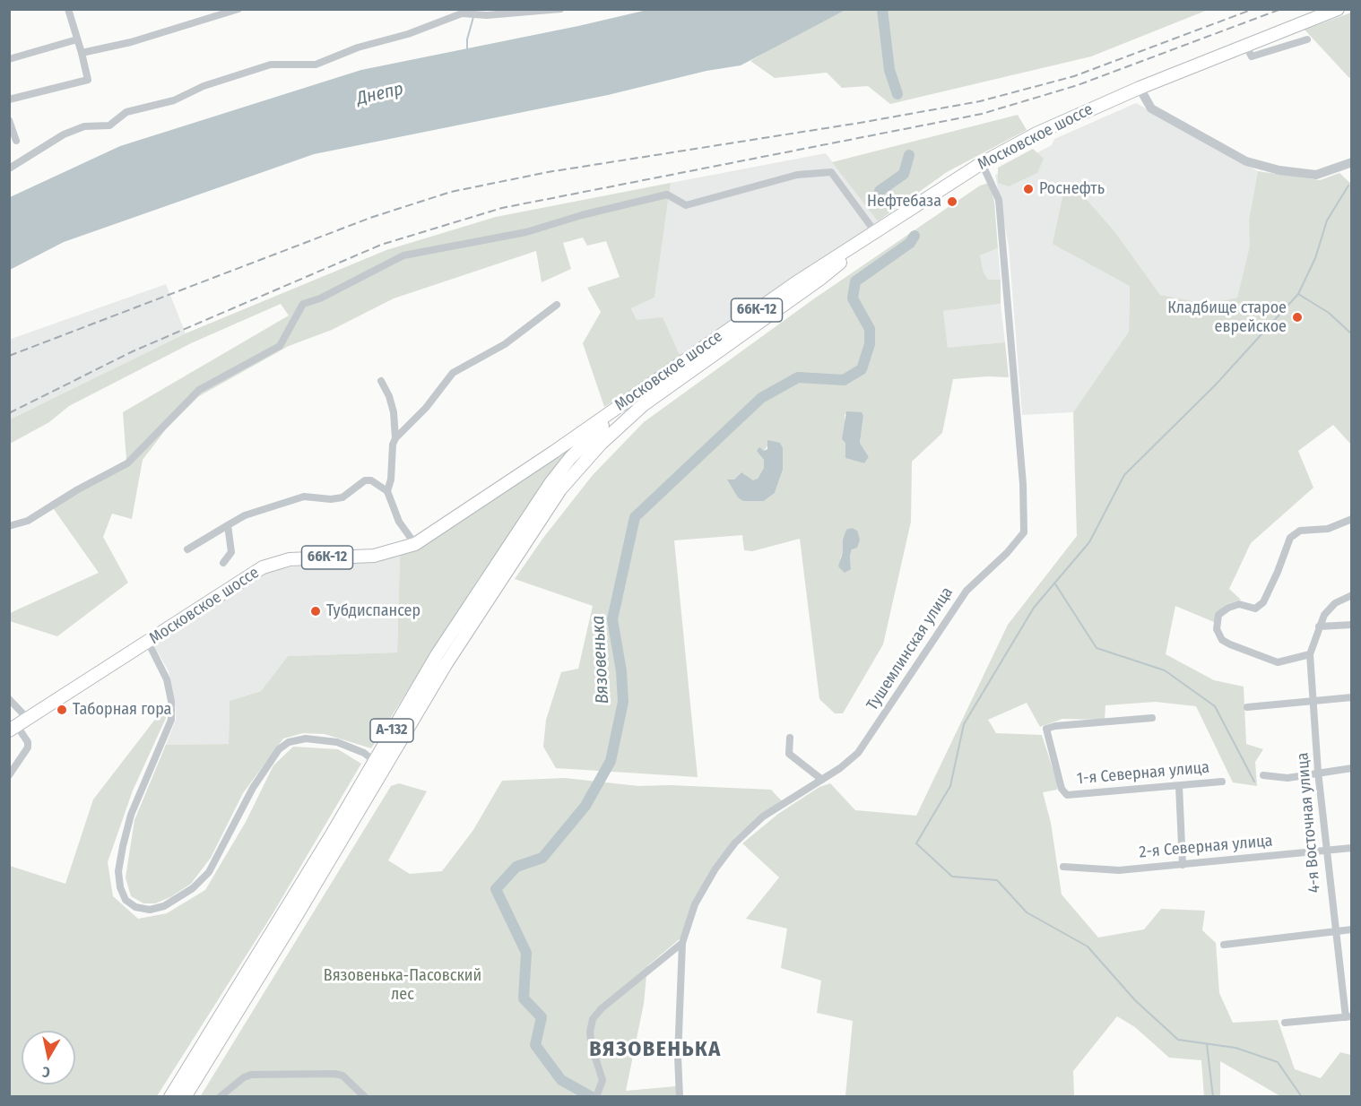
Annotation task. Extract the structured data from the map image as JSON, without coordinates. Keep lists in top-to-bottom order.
{
  "streets": {
    "main road": ["Московское шоссе", "66К-12", "А-132"],
    "street": [
      "Тушемлинская улица",
      "1-я Северная улица",
      "4-я Восточная улица",
      "2-я Северная улица"
    ]
  },
  "crossings": [
    ["Московское шоссе", "Тушемлинская улица"],
    ["Московское шоссе", "А-132"],
    ["4-я Восточная улица", "2-я Северная улица"]
  ],
  "districts": ["ВЯЗОВЕНЬКА"],
  "water": ["Днепр", "Вязовенька"],
  "parks": ["Вязовенька-Пасовский лес"],
  "places": [
    "Роснефть",
    "Нефтебаза",
    "Кладбище старое еврейское",
    "Тубдиспансер",
    "Таборная гора"
  ],
  "north": "bottom"
}
